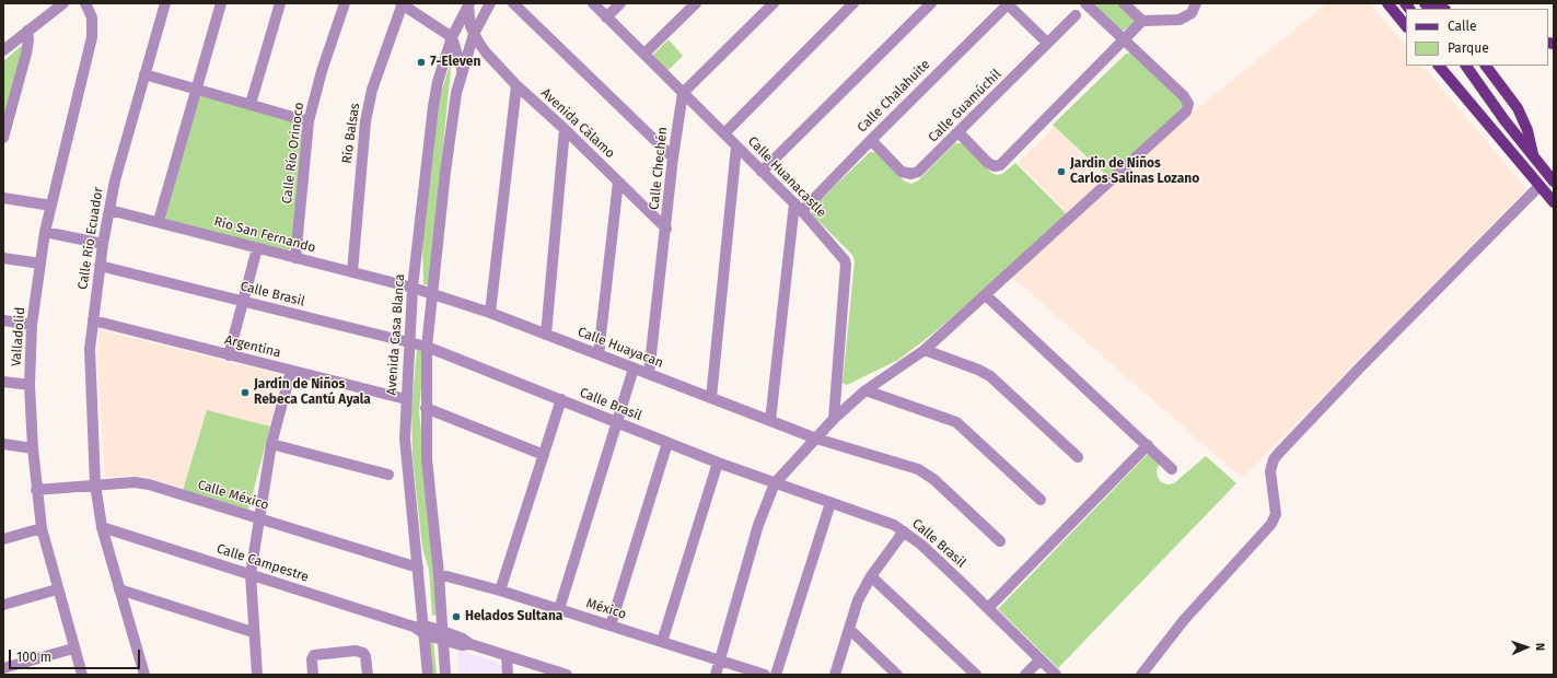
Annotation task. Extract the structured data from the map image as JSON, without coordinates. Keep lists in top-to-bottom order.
{
  "streets": {
    "street": [
      "Calle Chalahuite",
      "Calle Guamúchil",
      "Avenida Cálamo",
      "Río Balsas",
      "Calle Río Orinoco",
      "Calle Chechén",
      "Calle Huanacastle",
      "Río San Fernando",
      "Calle Río Ecuador",
      "Calle Brasil",
      "Avenida Casa Blanca",
      "Valladolid",
      "Argentina",
      "Calle Huayacan",
      "Calle México",
      "Calle Campestre",
      "México"
    ]
  },
  "crossings": [
    ["Calle Chalahuite", "Calle Guamúchil"],
    ["Calle Chalahuite", "Calle Huanacastle"],
    ["Avenida Cálamo", "Calle Chechén"],
    ["Río Balsas", "Río San Fernando"],
    ["Calle Río Orinoco", "Río San Fernando"],
    ["Calle Chechén", "Calle Huanacastle"],
    ["Calle Chechén", "Calle Huayacan"],
    ["Río San Fernando", "Calle Río Ecuador"],
    ["Río San Fernando", "Avenida Casa Blanca"],
    ["Río San Fernando", "Calle Huayacan"],
    ["Calle Río Ecuador", "Calle Brasil"],
    ["Calle Río Ecuador", "Argentina"],
    ["Calle Río Ecuador", "Calle México"],
    ["Calle Río Ecuador", "Calle Campestre"],
    ["Calle Brasil", "Avenida Casa Blanca"],
    ["Avenida Casa Blanca", "Argentina"],
    ["Avenida Casa Blanca", "Calle Huayacan"],
    ["Avenida Casa Blanca", "Calle México"],
    ["Avenida Casa Blanca", "Calle Campestre"],
    ["Valladolid", "Calle México"]
  ],
  "places": [
    "7-Eleven",
    "Jardin de Niños Carlos Salinas Lozano",
    "Jardín de Niños Rebeca Cantú Ayala",
    "Helados Sultana"
  ],
  "legend": ["Calle", "Parque"],
  "scale_bar": "100 m",
  "north": "right"
}
